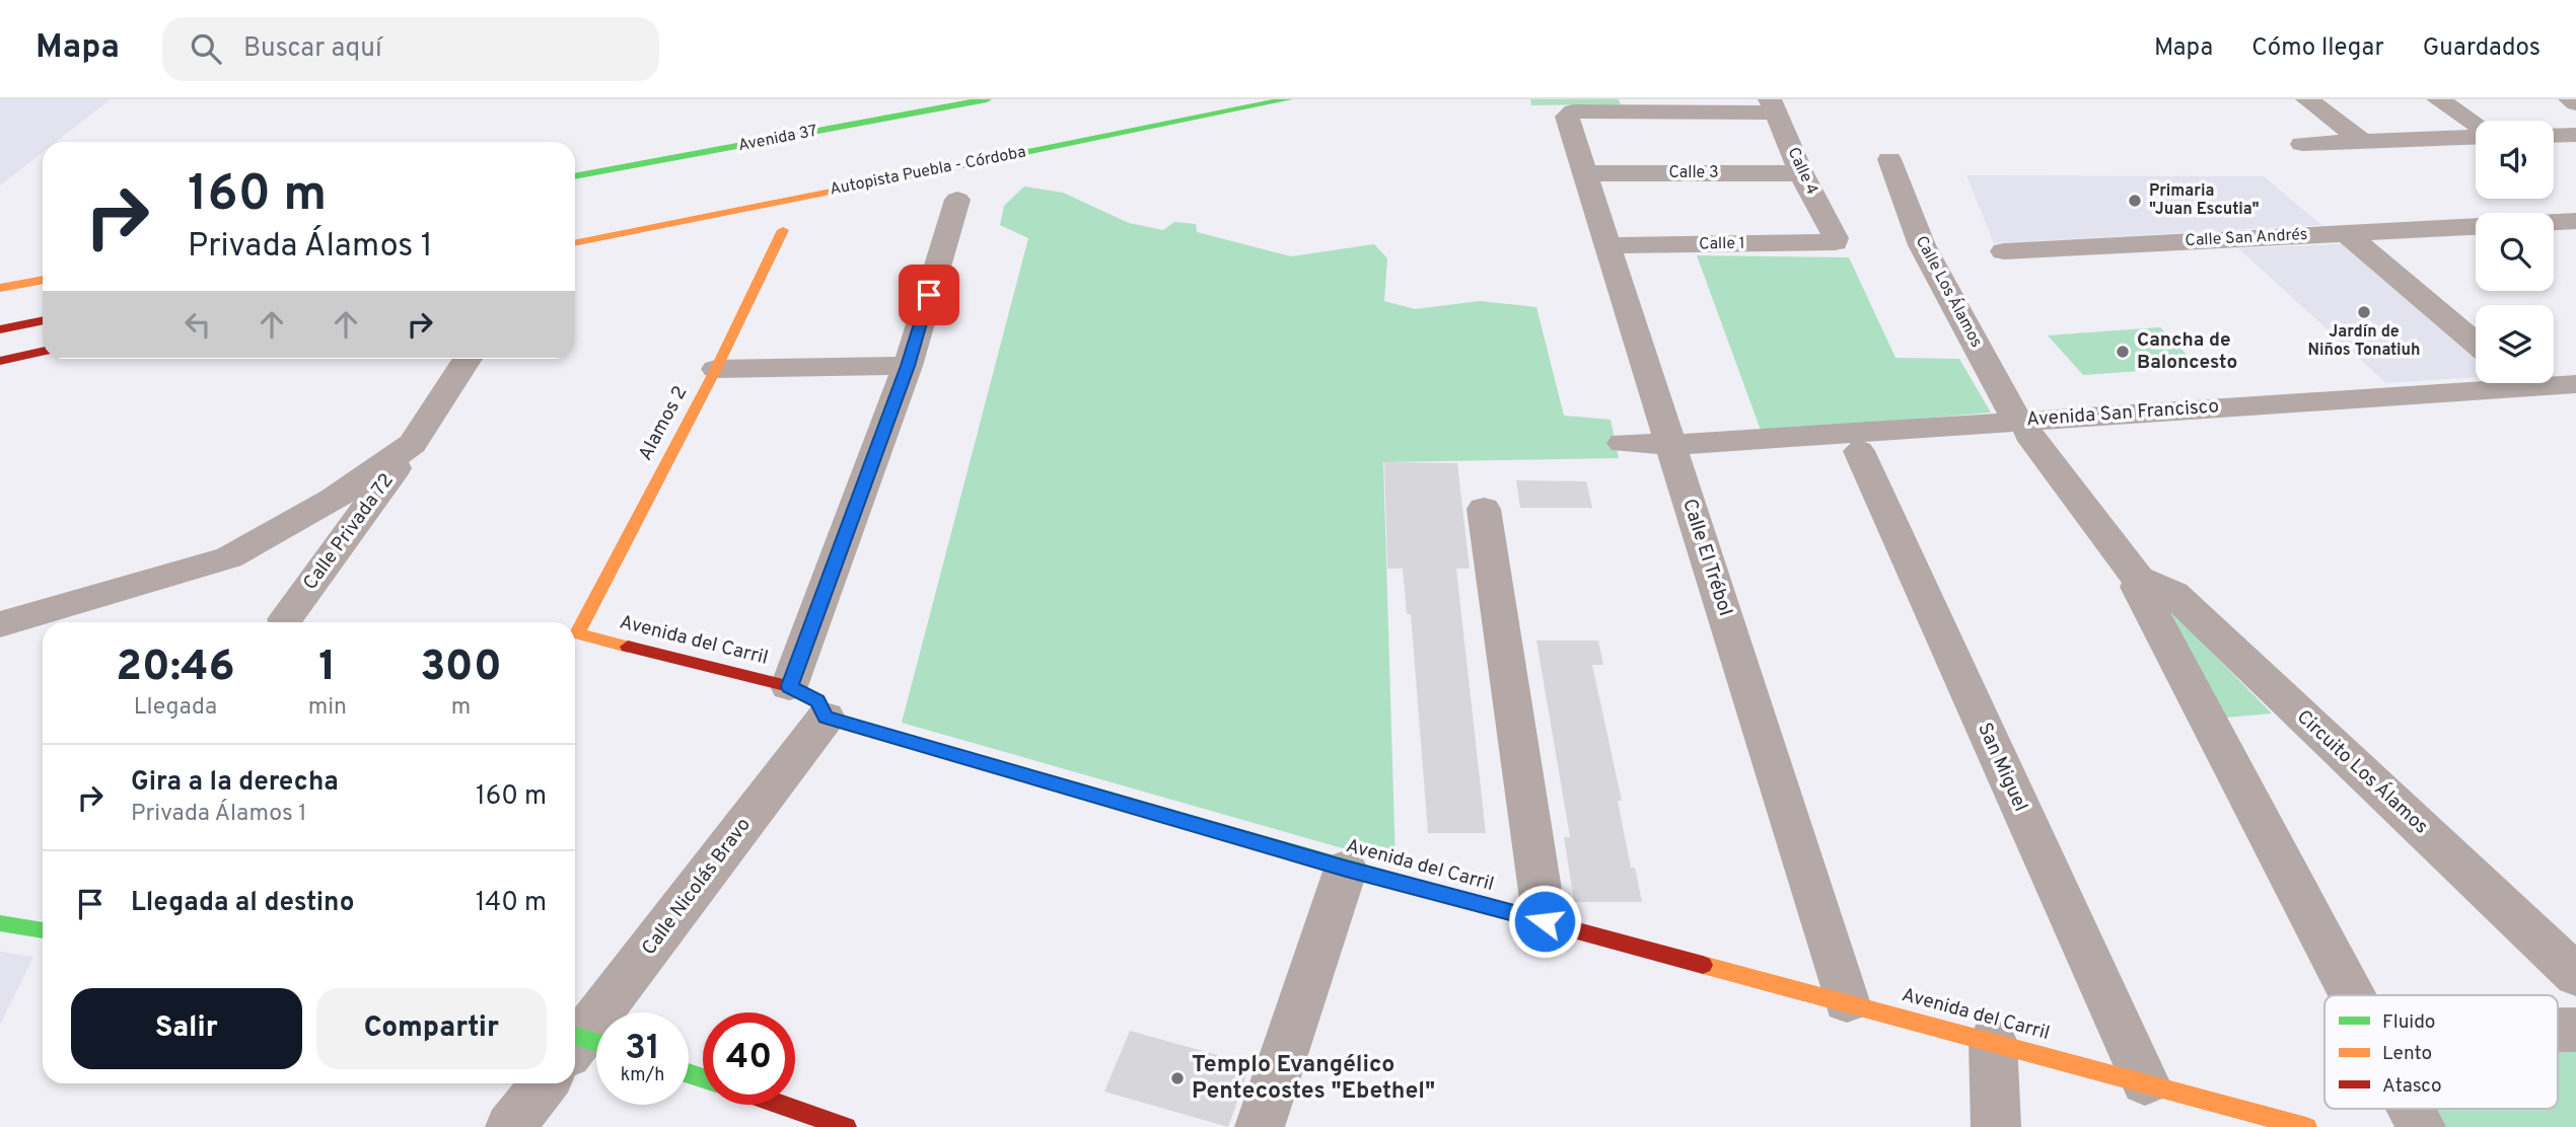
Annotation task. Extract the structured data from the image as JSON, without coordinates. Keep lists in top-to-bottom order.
{
  "streets": {
    "main road": [
      "Avenida 37",
      "Autopista Puebla - Córdoba",
      "Alamos 2",
      "Avenida del Carril"
    ],
    "street": [
      "Calle 4",
      "Calle 3",
      "Calle San Andrés",
      "Calle 1",
      "Calle Los Álamos",
      "Avenida San Francisco",
      "Calle Privada 72",
      "Calle El Trébol",
      "San Miguel",
      "Circuito Los Álamos",
      "Calle Nicolás Bravo"
    ]
  },
  "crossings": [
    ["Calle 4", "Calle 3"],
    ["Calle 4", "Calle 1"],
    ["Calle 3", "Calle El Trébol"],
    ["Calle 1", "Calle El Trébol"],
    ["Calle Los Álamos", "Avenida San Francisco"],
    ["Avenida San Francisco", "Calle El Trébol"],
    ["Avenida San Francisco", "San Miguel"],
    ["Alamos 2", "Avenida del Carril"],
    ["Calle El Trébol", "Avenida del Carril"],
    ["Avenida del Carril", "San Miguel"],
    ["Avenida del Carril", "Calle Nicolás Bravo"]
  ],
  "places": [
    "Primaria \"Juan Escutia\"",
    "Jardín de Niños Tonatiuh",
    "Cancha de Baloncesto",
    "Templo Evangélico Pentecostes \"Ebethel\""
  ],
  "legend": ["Fluido", "Lento", "Atasco"],
  "page": {
    "header": "Mapa",
    "search": "Buscar aquí",
    "nav": ["Mapa", "Cómo llegar", "Guardados"],
    "turn": ["160 m", "Privada Álamos 1"],
    "eta": [
      "20:46",
      "Llegada",
      "1",
      "min",
      "300",
      "m"
    ],
    "list": [
      {
        "name": "Gira a la derecha",
        "note": "Privada Álamos 1",
        "value": "160 m"
      },
      {
        "name": "Llegada al destino",
        "value": "140 m"
      }
    ],
    "buttons": ["Salir", "Compartir"],
    "speed": "31 km/h",
    "limit": "40"
  }
}
